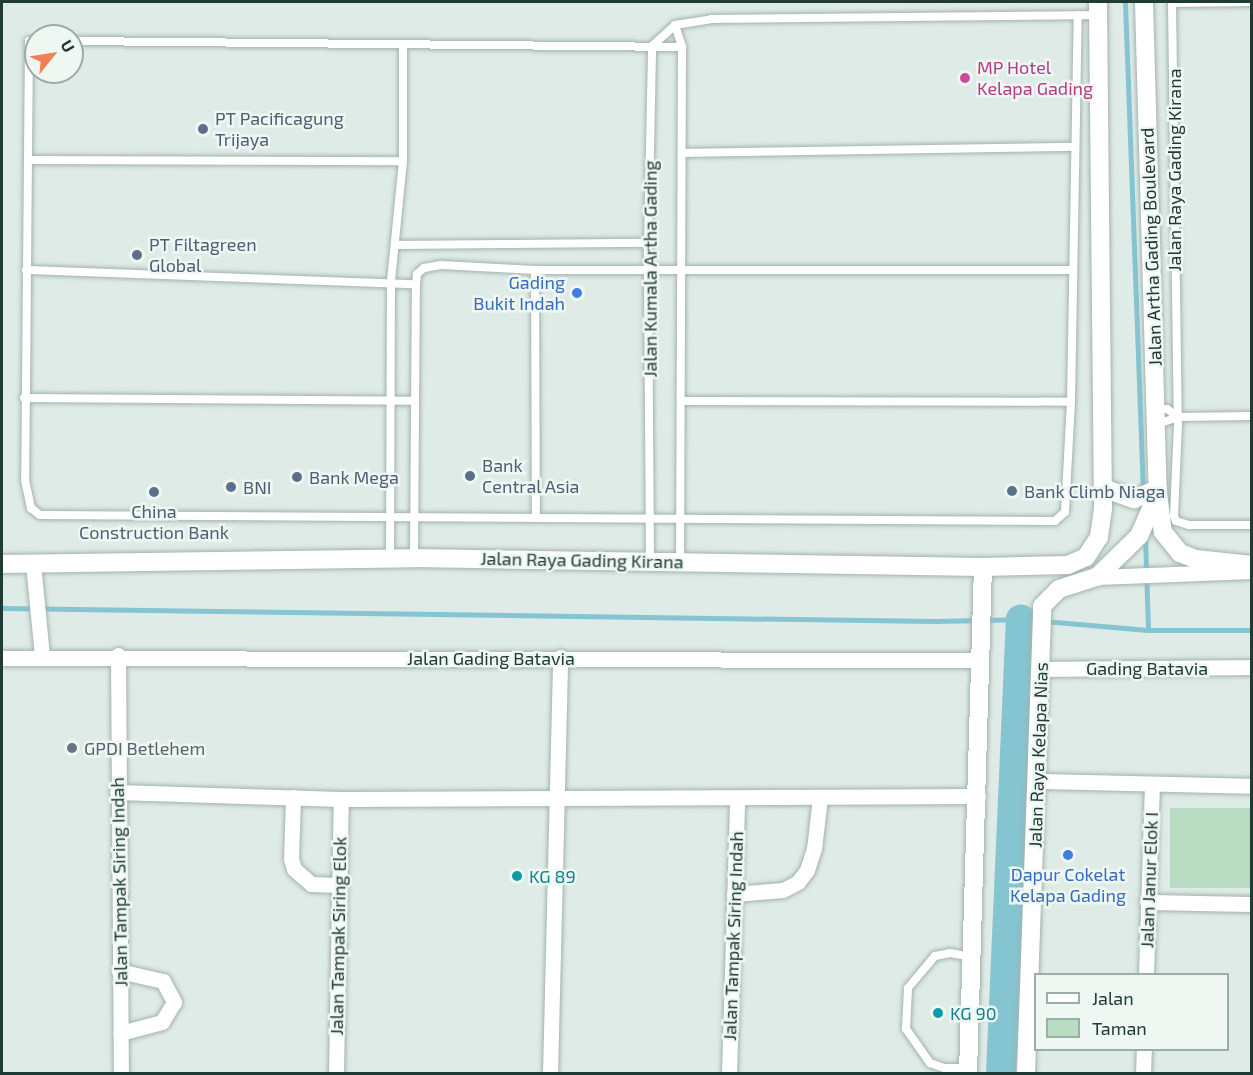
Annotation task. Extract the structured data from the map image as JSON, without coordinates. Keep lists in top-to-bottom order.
{
  "streets": {
    "main road": ["Jalan Raya Gading Kirana", "Jalan Artha Gading Boulevard", "Jalan Raya Kelapa Nias"],
    "street": [
      "Jalan Gading Batavia",
      "Gading Batavia",
      "Jalan Janur Elok I",
      "Jalan Tampak Siring Indah",
      "Jalan Tampak Siring Elok"
    ],
    "lane": ["Jalan Kumala Artha Gading"]
  },
  "crossings": [
    ["Jalan Raya Gading Kirana", "Jalan Kumala Artha Gading"],
    ["Jalan Artha Gading Boulevard", "Jalan Raya Kelapa Nias"],
    ["Jalan Gading Batavia", "Jalan Tampak Siring Indah"],
    ["Gading Batavia", "Jalan Raya Kelapa Nias"]
  ],
  "places": [
    "MP Hotel Kelapa Gading",
    "PT Pacificagung Trijaya",
    "PT Filtagreen Global",
    "Gading Bukit Indah",
    "Bank Central Asia",
    "Bank Mega",
    "BNI",
    "Bank Climb Niaga",
    "China Construction Bank",
    "GPDI Betlehem",
    "Dapur Cokelat Kelapa Gading",
    "KG 89",
    "KG 90"
  ],
  "legend": ["Jalan", "Taman"],
  "north": "top right"
}
